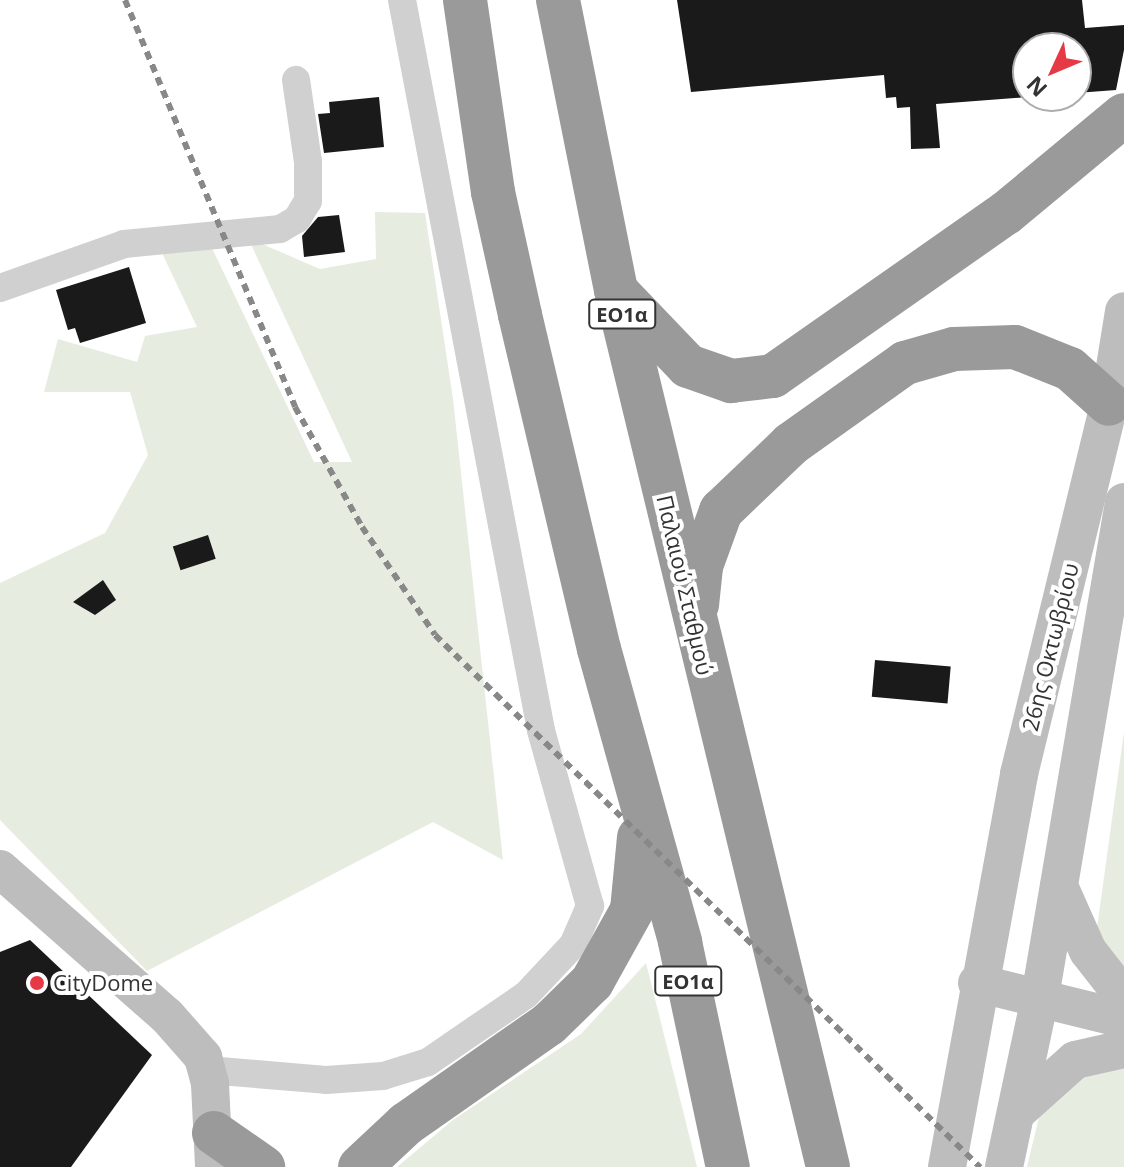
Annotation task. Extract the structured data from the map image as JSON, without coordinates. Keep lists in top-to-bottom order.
{
  "streets": {
    "highway": ["ΕΟ1α", "Παλαιού Σταθμού"],
    "main road": ["26ης Οκτωβρίου"]
  },
  "places": ["CityDome"],
  "north": "bottom left"
}
